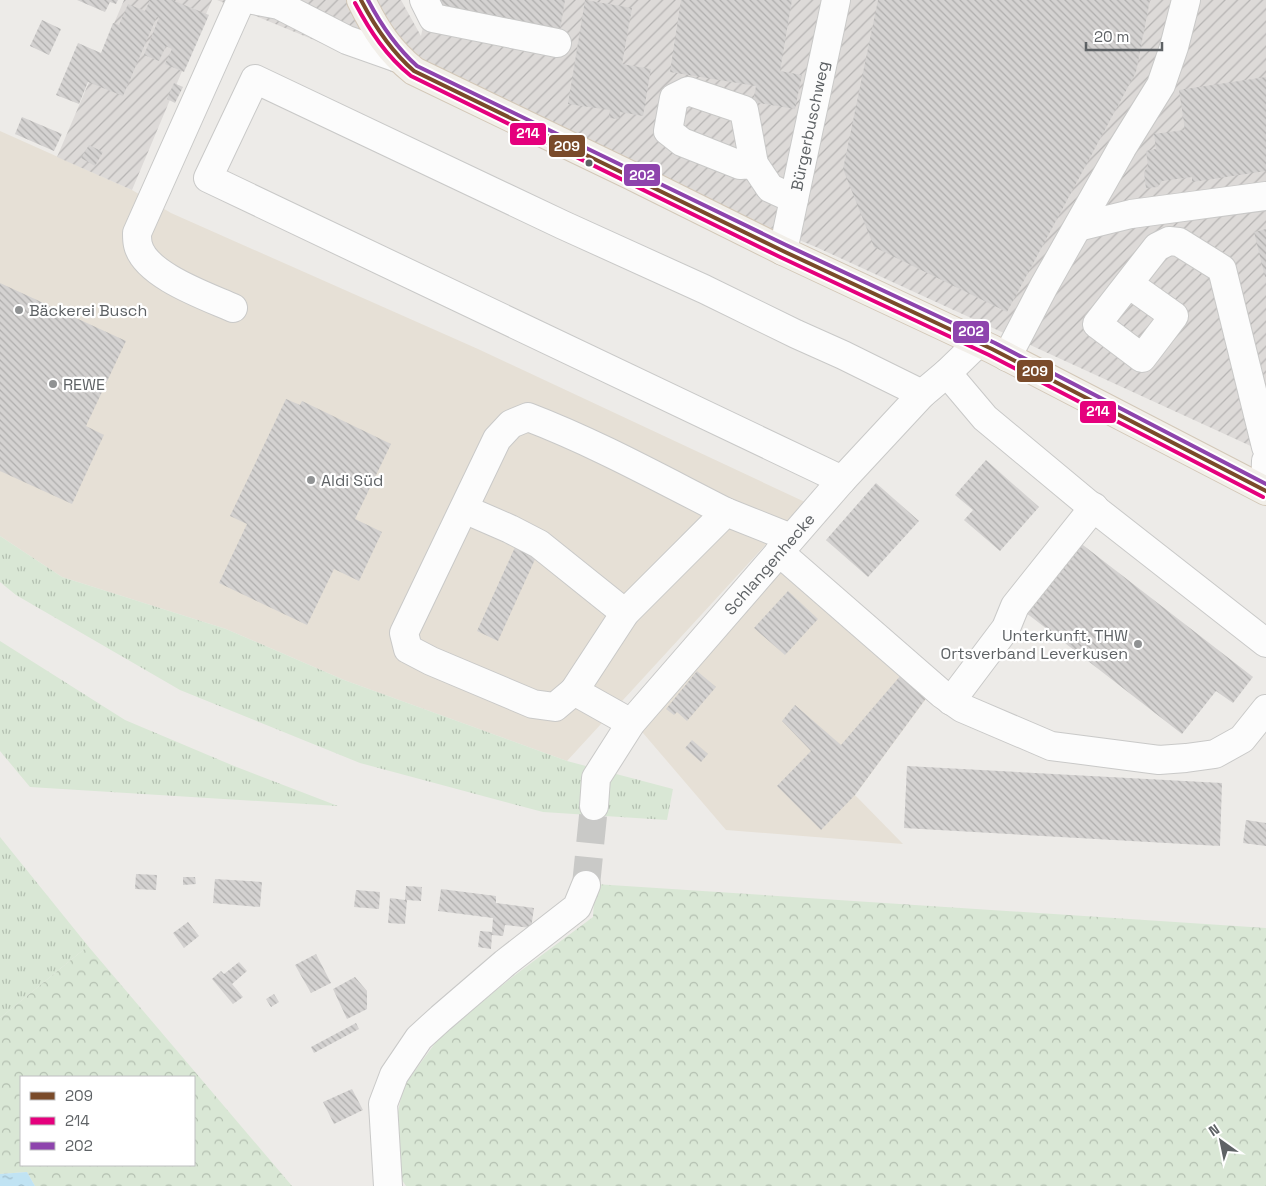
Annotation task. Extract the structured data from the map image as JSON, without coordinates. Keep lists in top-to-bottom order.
{
  "streets": {
    "street": ["Bürgerbuschweg", "Schlangenhecke"]
  },
  "places": [
    "Bäckerei Busch",
    "REWE",
    "Aldi Süd",
    "Unterkunft, THW Ortsverband Leverkusen"
  ],
  "lines": ["transit line 209", "transit line 202", "transit line 214"],
  "legend": ["209", "214", "202"],
  "scale_bar": "20 m",
  "north": "top left"
}
